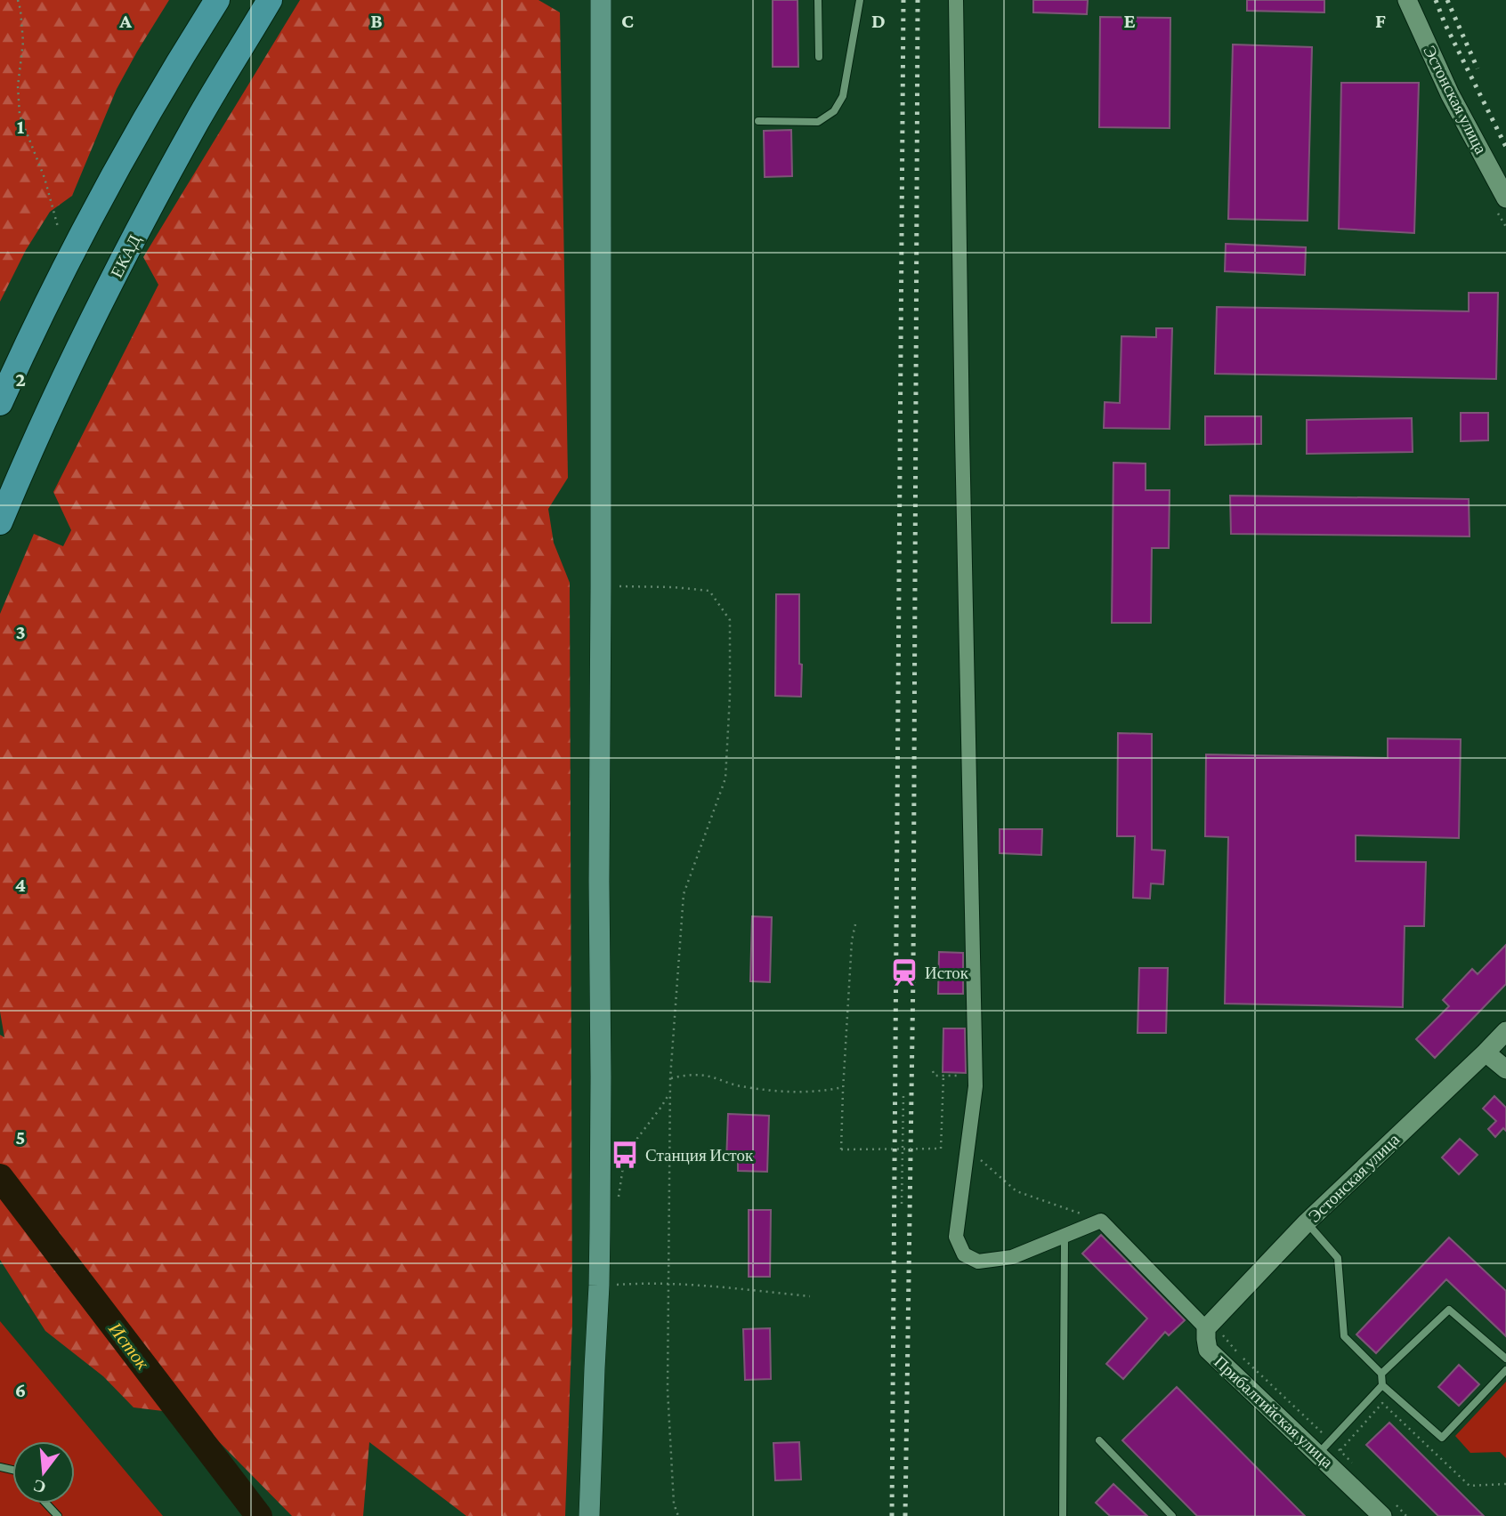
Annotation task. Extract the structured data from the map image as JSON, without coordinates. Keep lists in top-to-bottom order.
{
  "streets": {
    "highway": ["ЕКАД"],
    "street": ["Эстонская улица", "Прибалтийская улица"]
  },
  "crossings": [
    ["Эстонская улица", "Прибалтийская улица"]
  ],
  "water": ["Исток"],
  "places": {
    "station": ["Исток"],
    "bus stop": ["Станция Исток"]
  },
  "north": "bottom",
  "grid": {
    "columns": [
      "A",
      "B",
      "C",
      "D",
      "E",
      "F"
    ],
    "rows": [
      "1",
      "2",
      "3",
      "4",
      "5",
      "6"
    ]
  }
}
